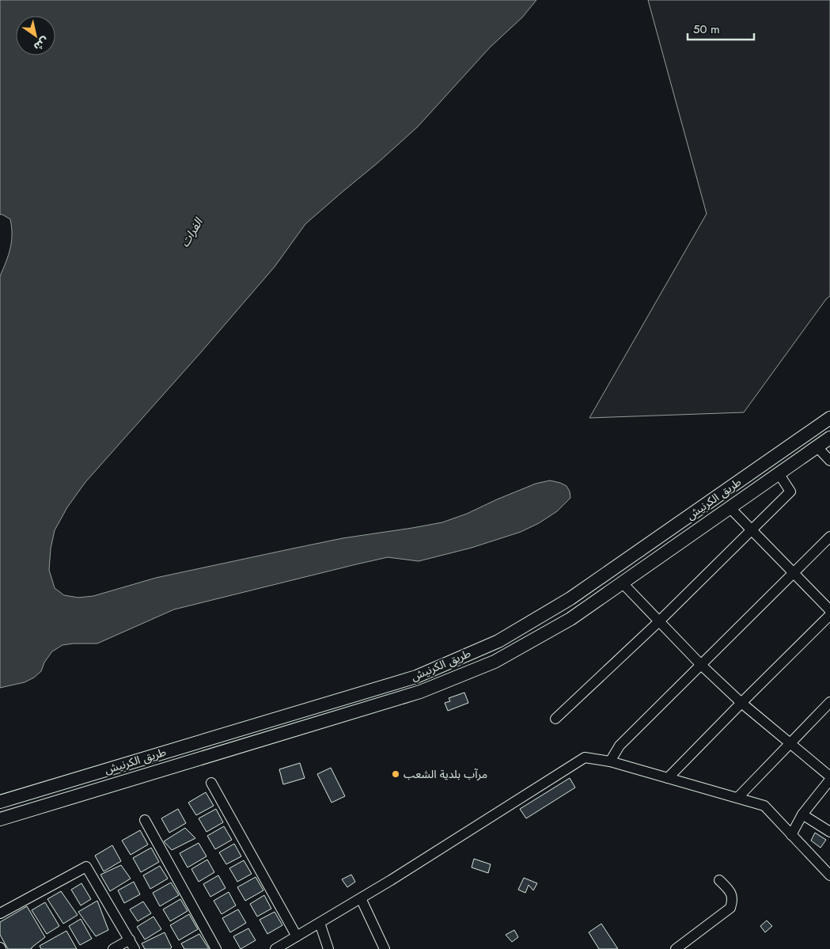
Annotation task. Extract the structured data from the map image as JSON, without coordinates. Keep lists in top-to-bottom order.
{
  "streets": {
    "main road": ["طريق الكرنيش"]
  },
  "water": ["الفرات"],
  "places": ["مرآب بلدية الشعب"],
  "scale_bar": "50 m",
  "north": "bottom right"
}
